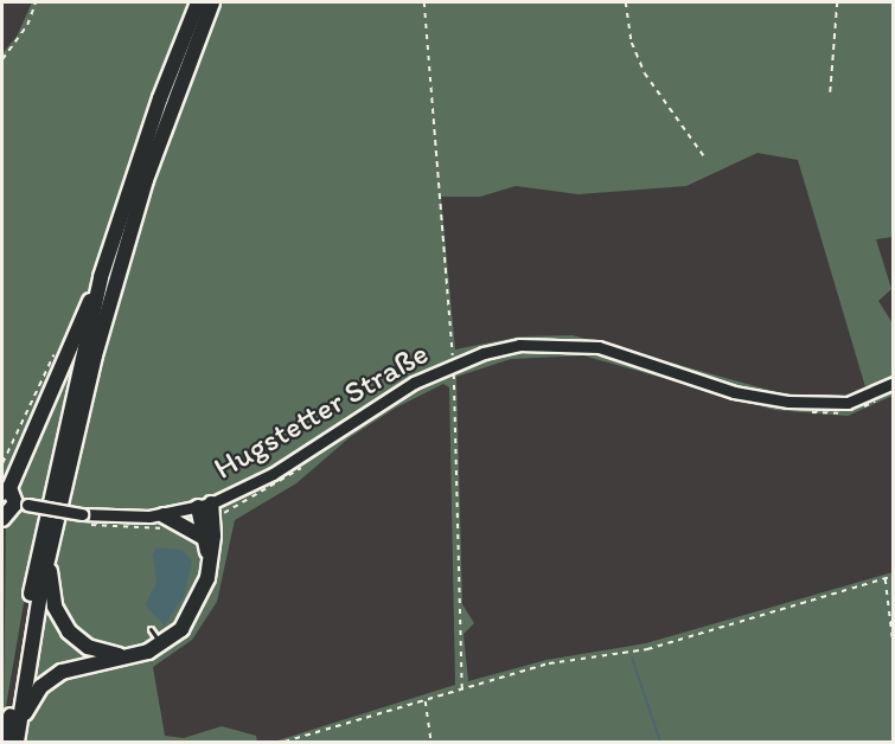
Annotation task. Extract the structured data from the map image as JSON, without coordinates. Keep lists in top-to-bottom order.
{
  "streets": {
    "street": ["Hugstetter Straße"]
  }
}
